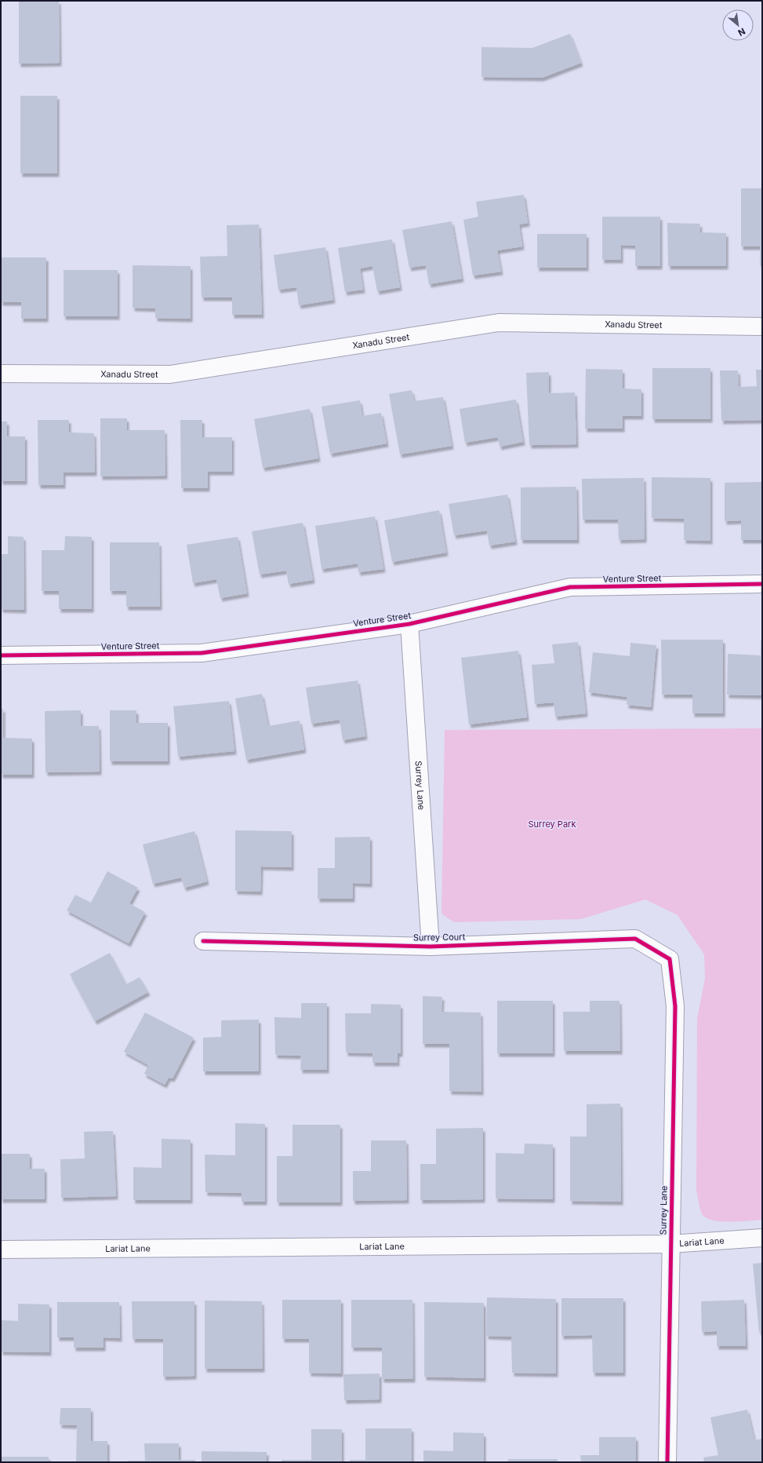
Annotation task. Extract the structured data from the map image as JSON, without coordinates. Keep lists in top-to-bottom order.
{
  "streets": {
    "street": [
      "Xanadu Street",
      "Venture Street",
      "Surrey Lane",
      "Surrey Court",
      "Lariat Lane"
    ]
  },
  "crossings": [
    ["Venture Street", "Surrey Lane"],
    ["Surrey Lane", "Surrey Court"],
    ["Surrey Lane", "Lariat Lane"]
  ],
  "parks": ["Surrey Park"],
  "north": "bottom right"
}
